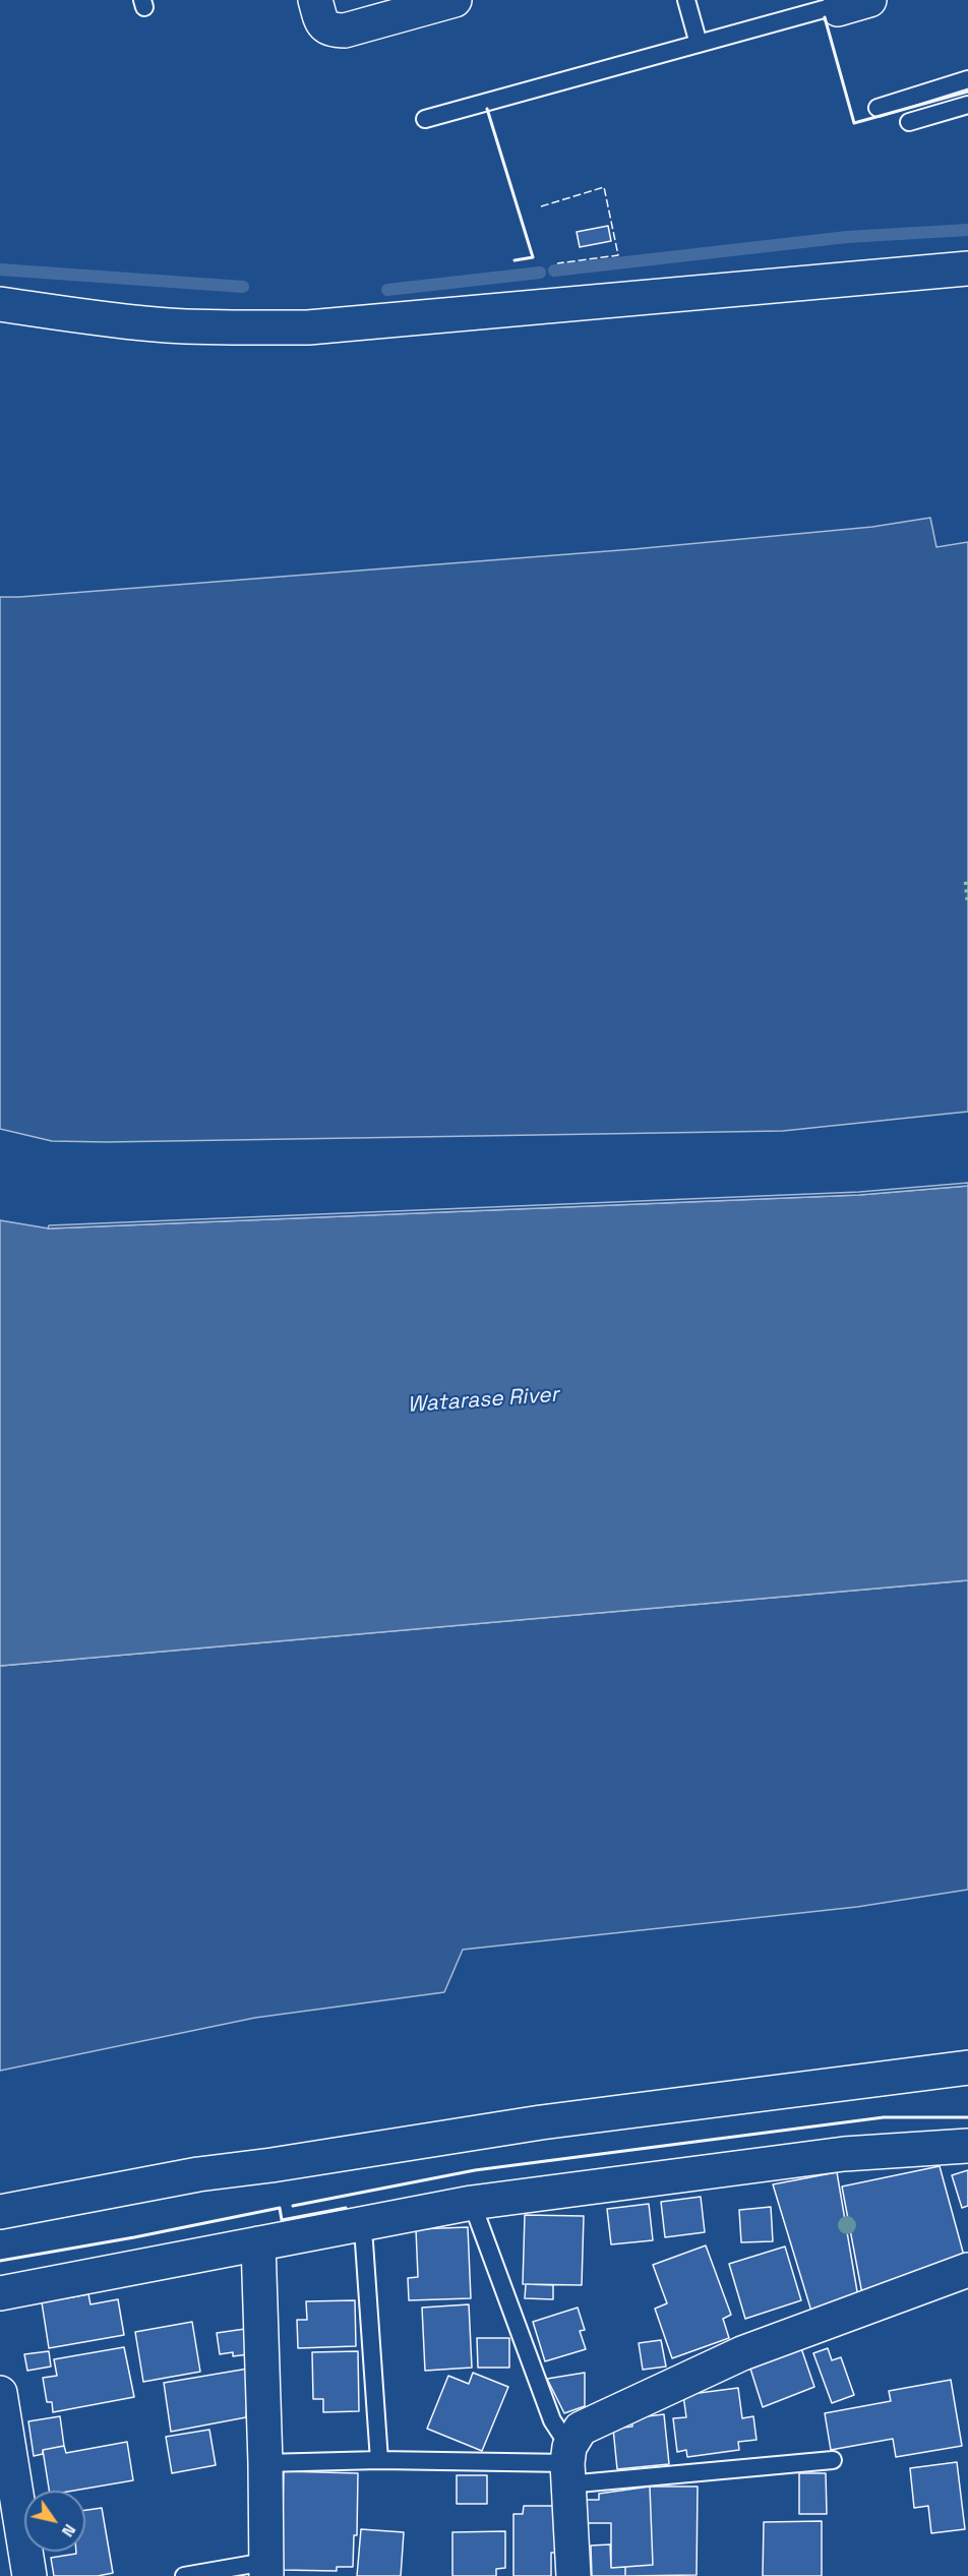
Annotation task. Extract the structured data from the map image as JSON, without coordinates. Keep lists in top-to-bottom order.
{
  "water": ["Watarase River"],
  "north": "bottom right"
}
